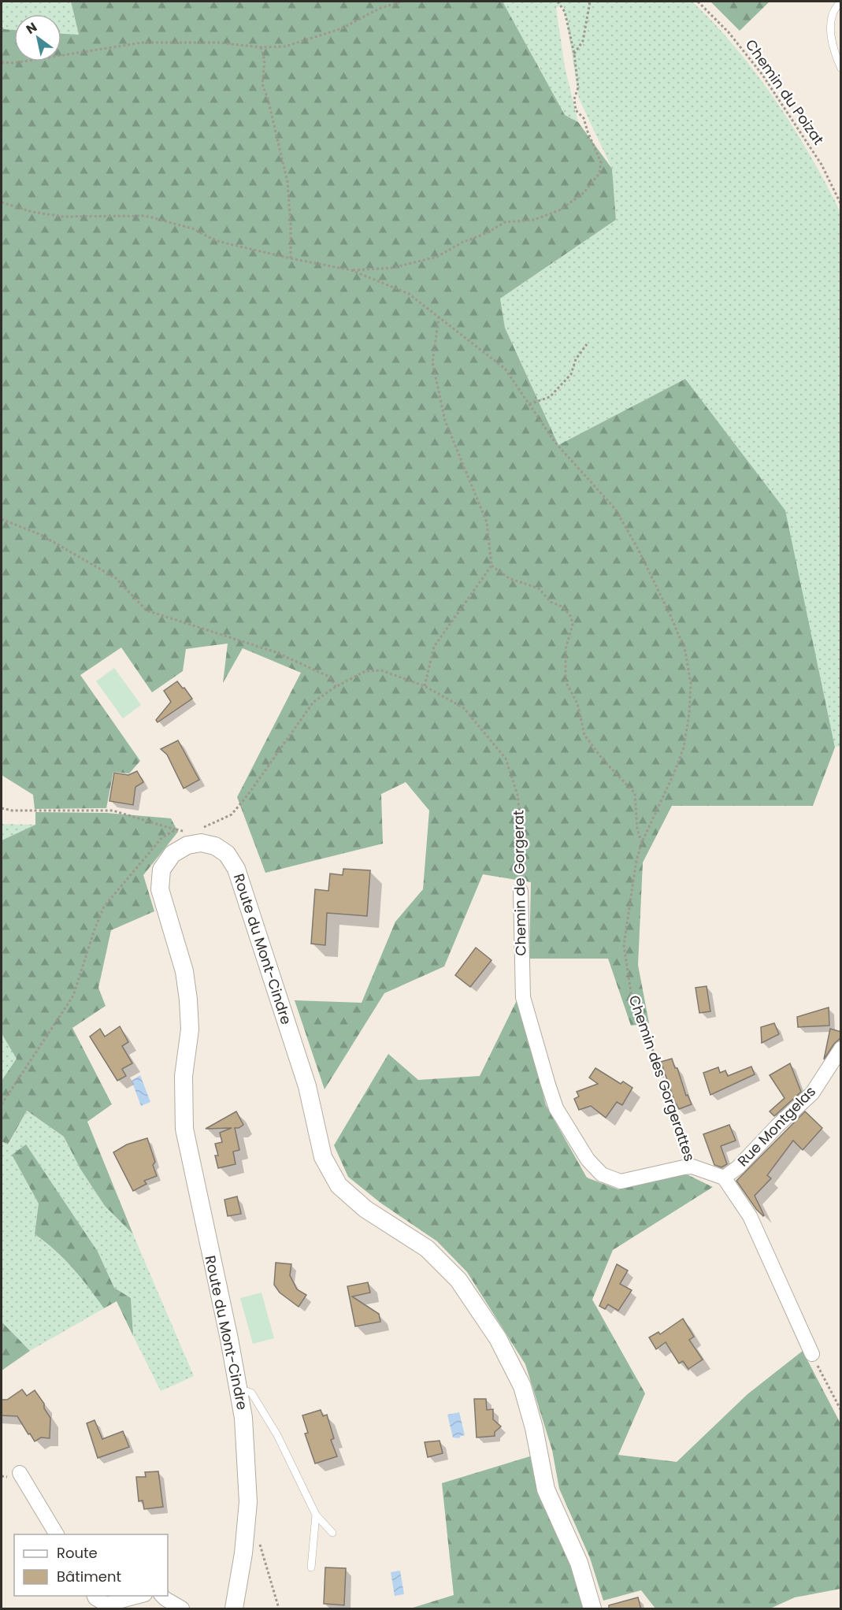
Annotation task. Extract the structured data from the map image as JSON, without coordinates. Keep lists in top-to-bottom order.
{
  "streets": {
    "street": [
      "Chemin de Gorgerat",
      "Route du Mont-Cindre",
      "Chemin des Gorgerattes",
      "Rue Montgelas"
    ],
    "path": ["Chemin du Poizat"]
  },
  "crossings": [
    ["Chemin de Gorgerat", "Chemin des Gorgerattes"],
    ["Chemin des Gorgerattes", "Rue Montgelas"]
  ],
  "legend": ["Route", "Bâtiment"],
  "north": "top left"
}
